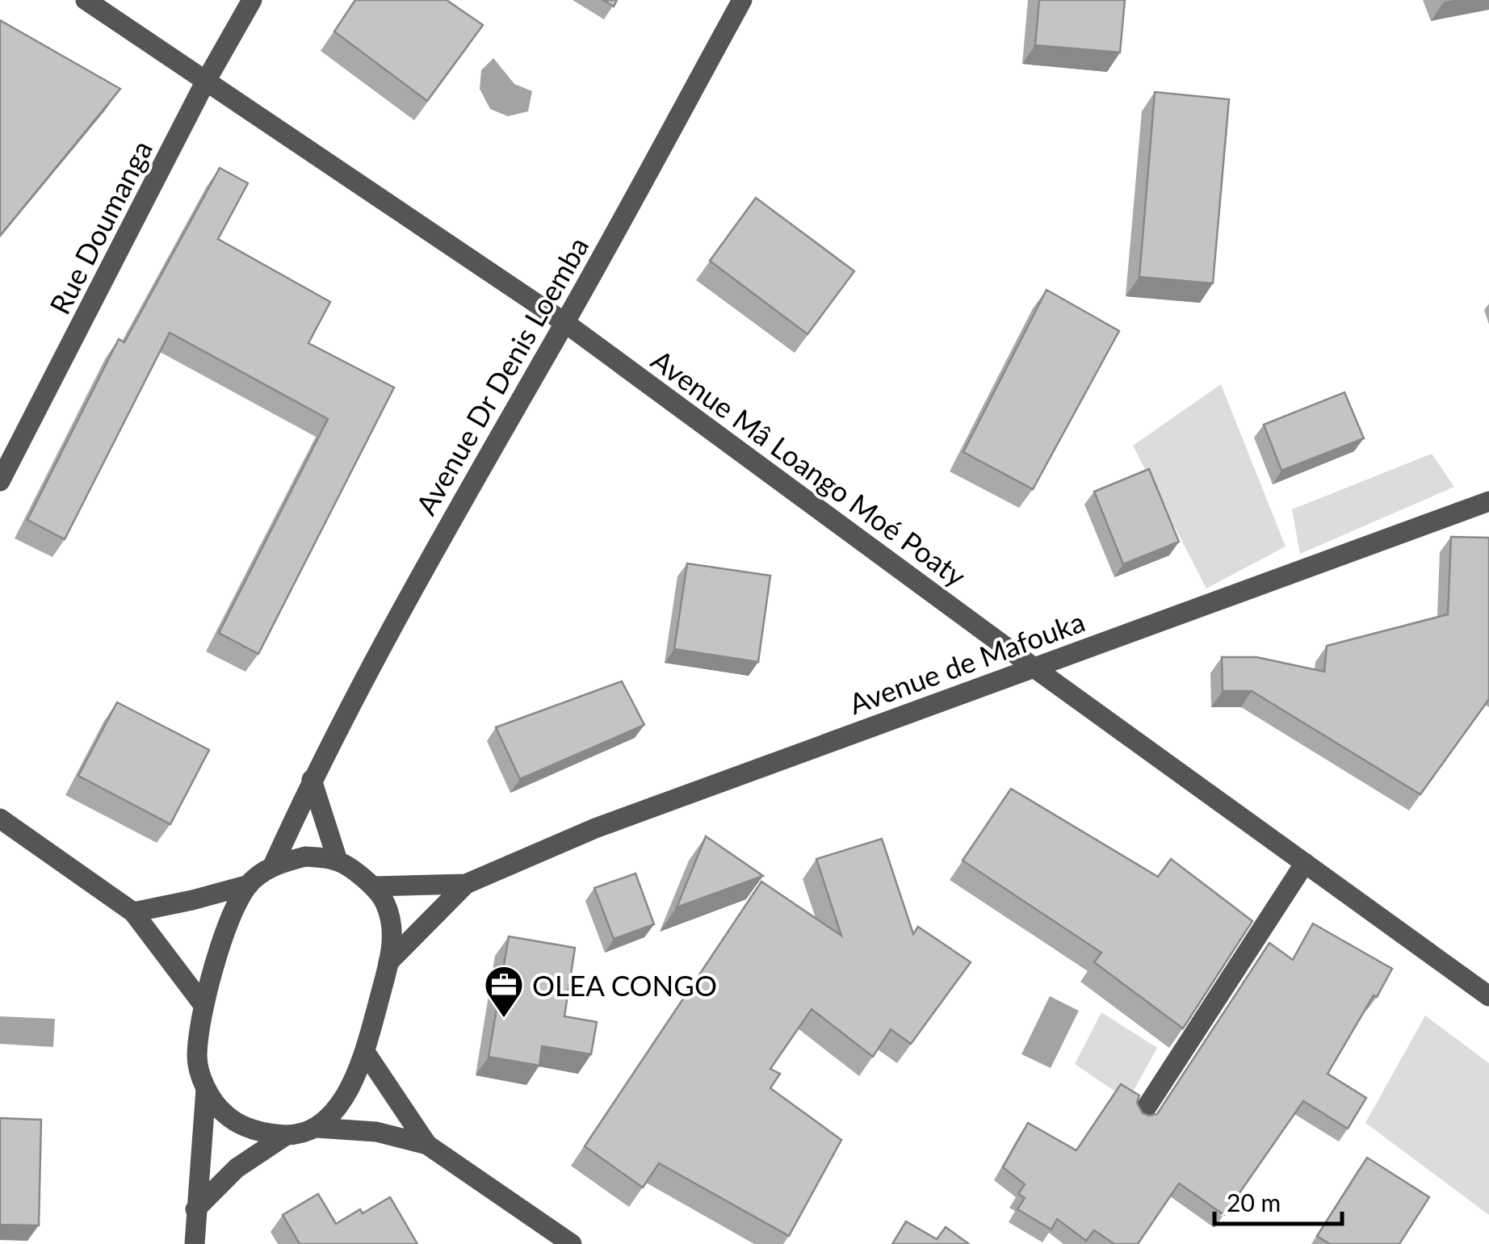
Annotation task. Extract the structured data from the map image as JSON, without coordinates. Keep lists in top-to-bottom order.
{
  "streets": {
    "street": [
      "Rue Doumanga",
      "Avenue Dr Denis Loemba",
      "Avenue Mâ Loango Moé Poaty",
      "Avenue de Mafouka"
    ]
  },
  "crossings": [
    ["Rue Doumanga", "Avenue Mâ Loango Moé Poaty"],
    ["Avenue Dr Denis Loemba", "Avenue Mâ Loango Moé Poaty"],
    ["Avenue Dr Denis Loemba", "Avenue de Mafouka"],
    ["Avenue Mâ Loango Moé Poaty", "Avenue de Mafouka"]
  ],
  "places": {
    "office": ["OLEA CONGO"]
  },
  "scale_bar": "20 m"
}
